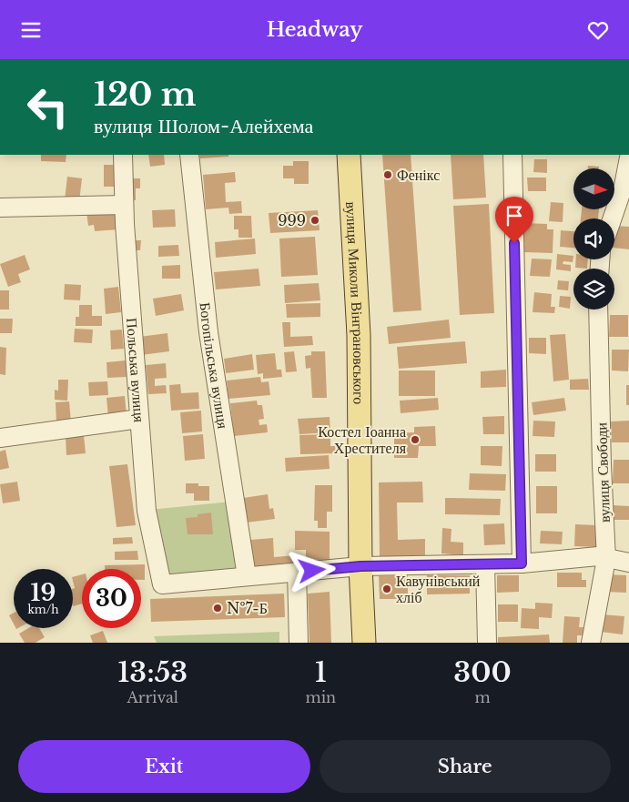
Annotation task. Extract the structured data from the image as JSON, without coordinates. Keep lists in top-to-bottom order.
{
  "streets": {
    "main road": ["вулиця Миколи Вінграновського"],
    "street": ["Богопільська вулиця", "Польська вулиця", "вулиця Свободи"]
  },
  "crossings": [
    ["Богопільська вулиця", "Польська вулиця"]
  ],
  "places": [
    "Фенікс",
    "999",
    "Костел Іоанна Хрестителя",
    "Кавунівський хліб",
    "№7-Б"
  ],
  "north": "right",
  "page": {
    "header": "Headway",
    "turn": ["120 m", "вулиця Шолом-Алейхема"],
    "speed": "19 km/h",
    "limit": "30",
    "eta": [
      "13:53",
      "Arrival",
      "1",
      "min",
      "300",
      "m"
    ],
    "buttons": ["Exit", "Share"]
  }
}
